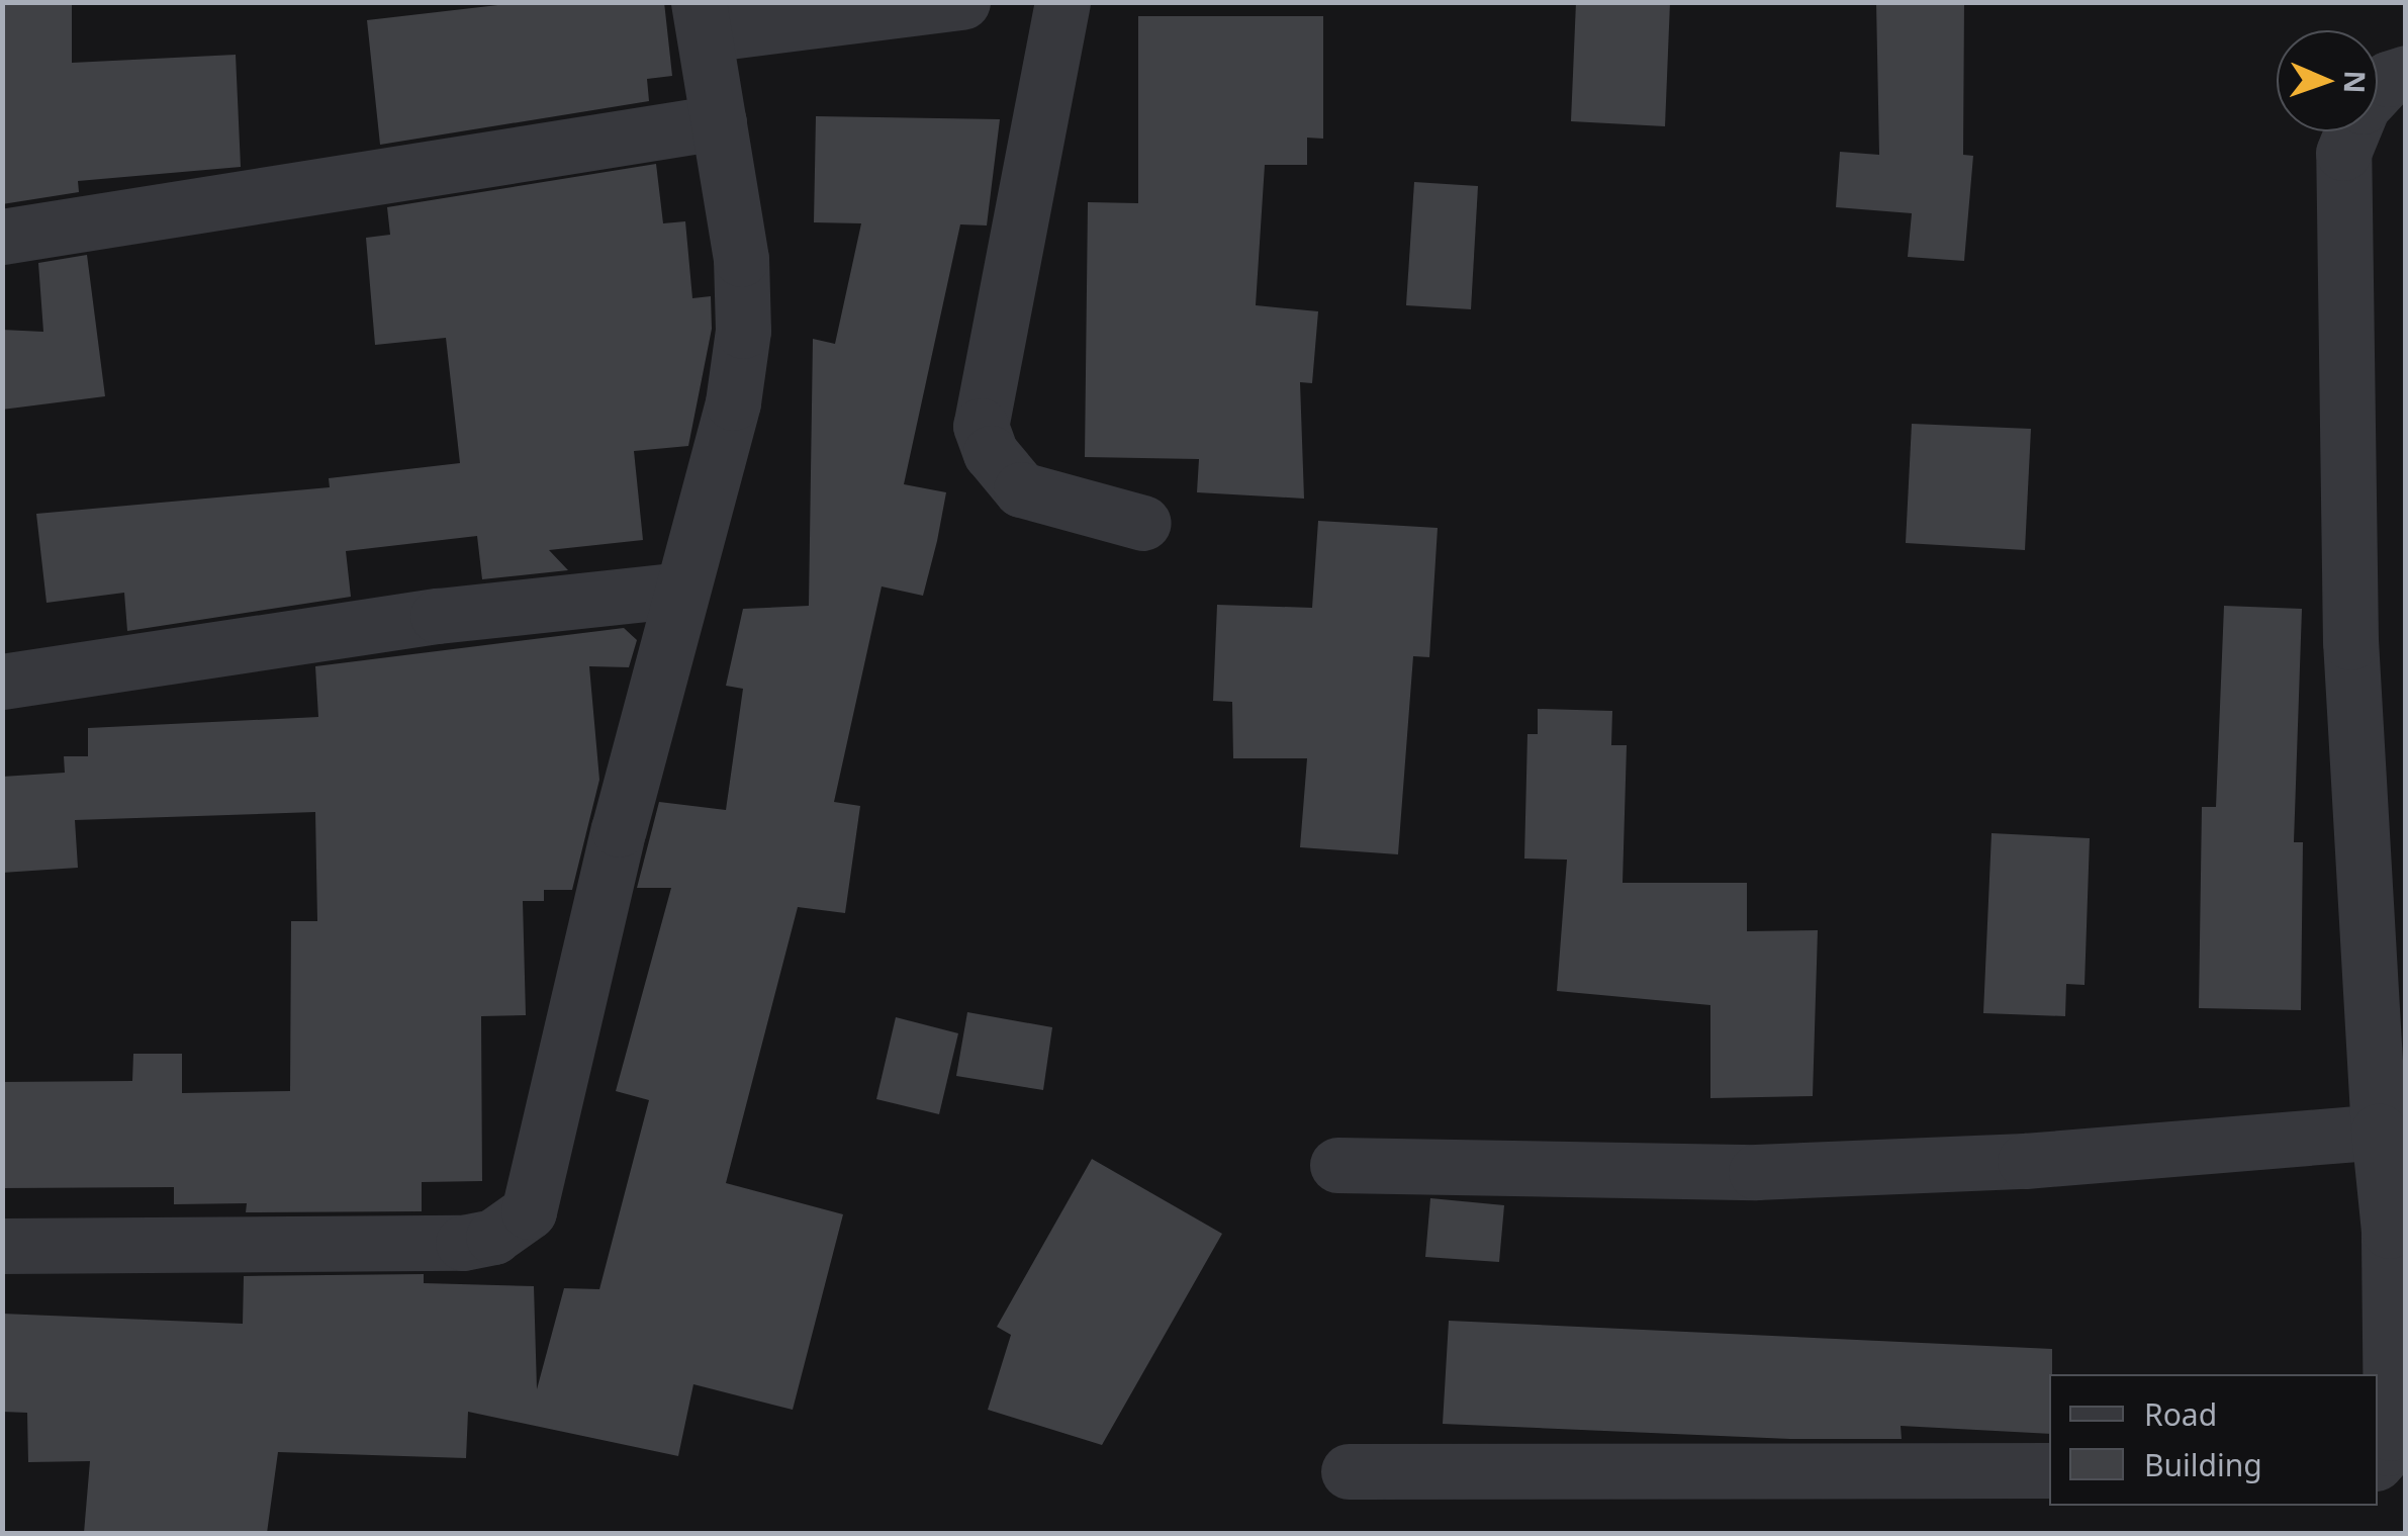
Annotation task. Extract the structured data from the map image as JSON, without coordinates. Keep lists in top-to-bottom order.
{
  "legend": ["Road", "Building"],
  "north": "right"
}
